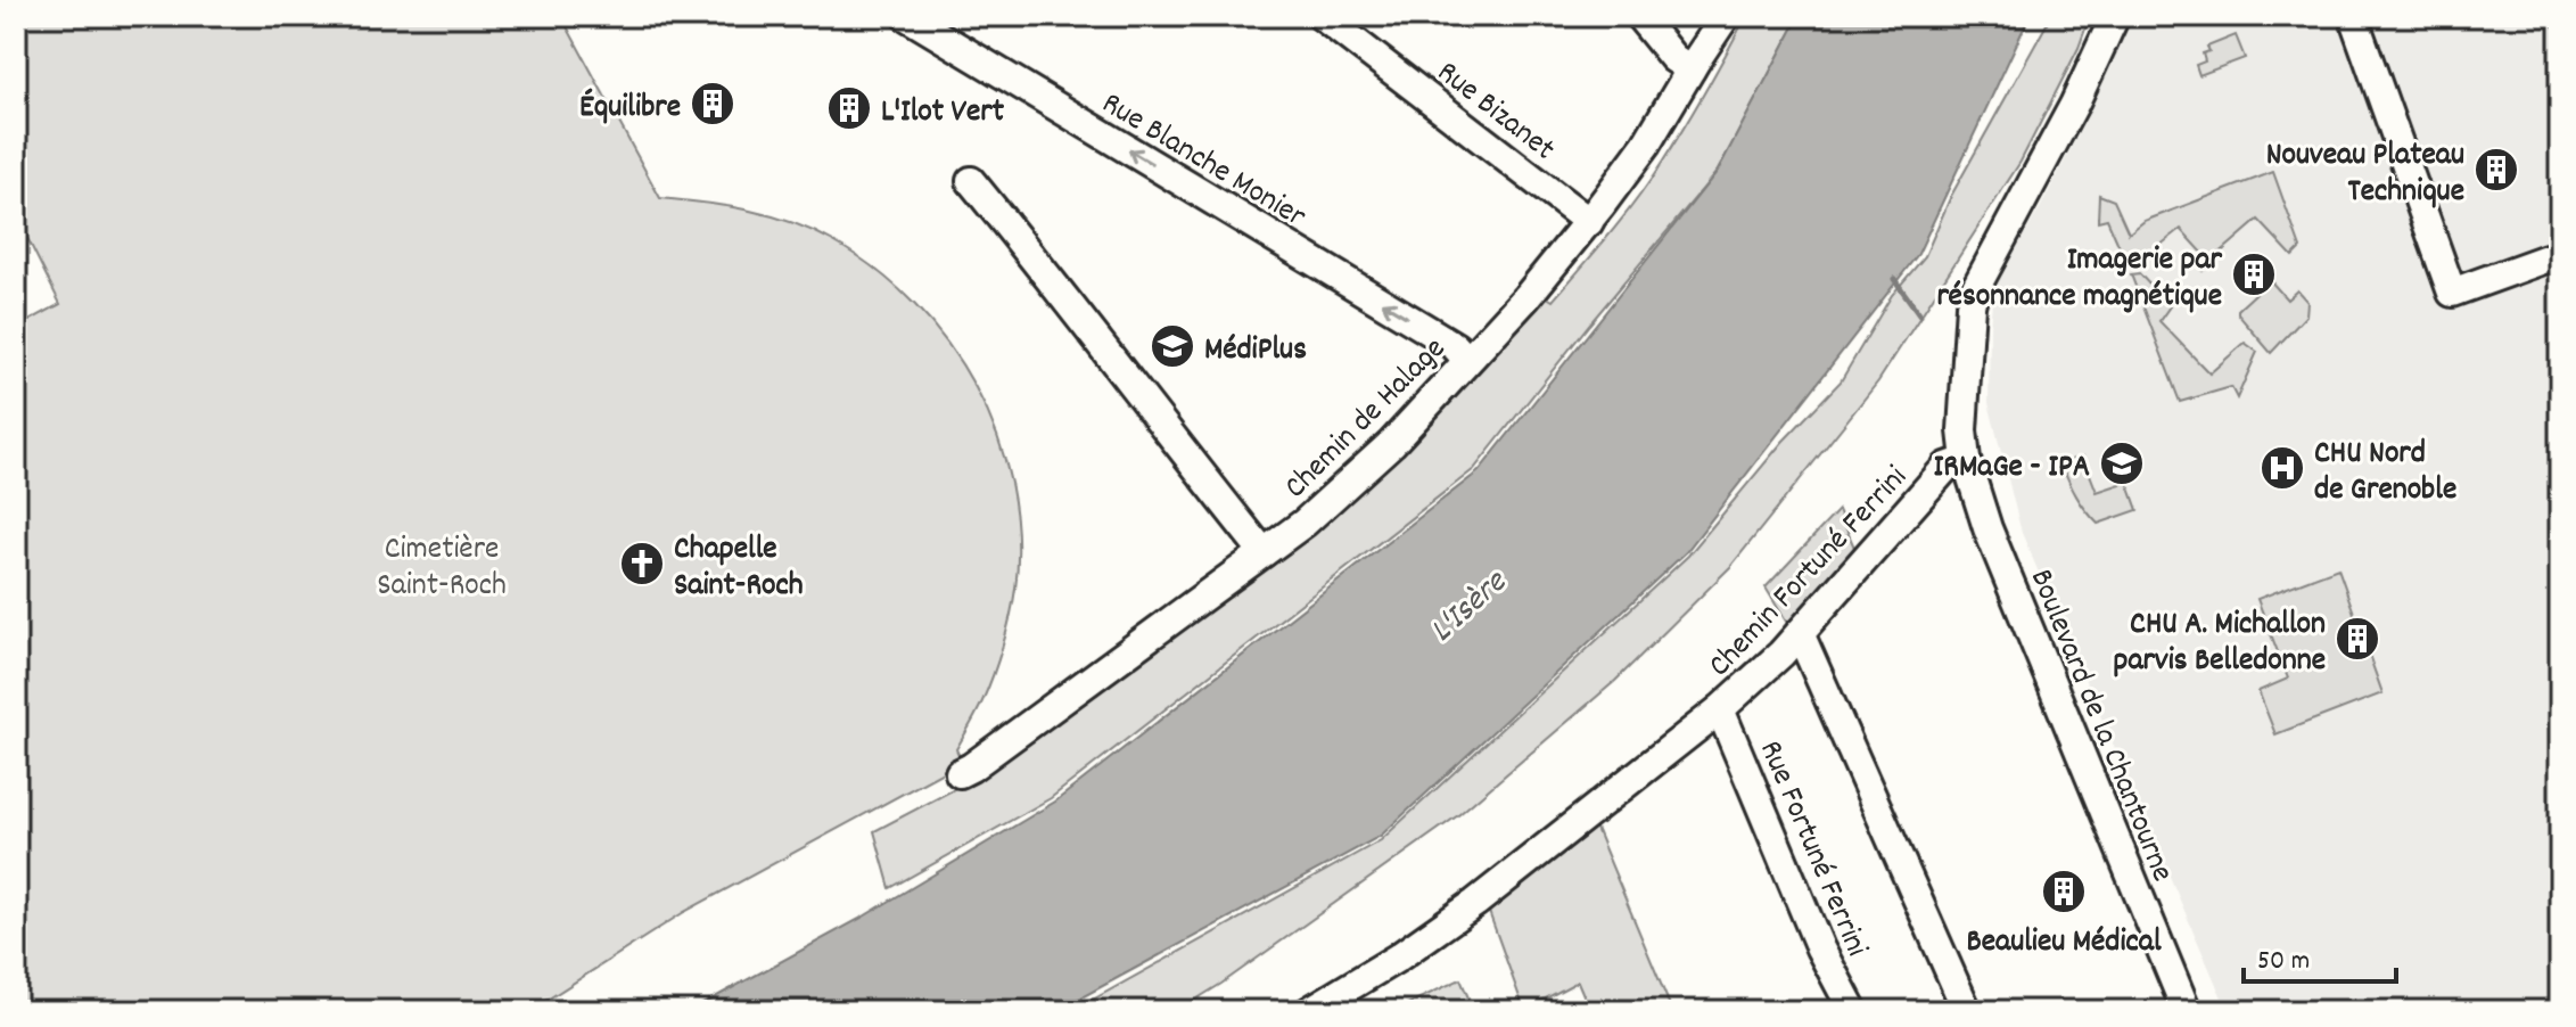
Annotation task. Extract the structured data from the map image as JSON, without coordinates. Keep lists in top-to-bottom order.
{
  "streets": {
    "street": [
      "Rue Bizanet",
      "Rue Blanche Monier",
      "Chemin de Halage",
      "Chemin Fortuné Ferrini",
      "Boulevard de la Chantourne",
      "Rue Fortuné Ferrini"
    ]
  },
  "crossings": [
    ["Rue Bizanet", "Chemin de Halage"],
    ["Rue Blanche Monier", "Chemin de Halage"],
    ["Chemin Fortuné Ferrini", "Boulevard de la Chantourne"],
    ["Chemin Fortuné Ferrini", "Rue Fortuné Ferrini"]
  ],
  "water": ["L'Isère"],
  "parks": ["Cimetière Saint-Roch"],
  "places": {
    "building": [
      "Équilibre",
      "L'Ilot Vert",
      "Nouveau Plateau Technique",
      "Imagerie par résonnance magnétique",
      "CHU A. Michallon parvis Belledonne",
      "Beaulieu Médical"
    ],
    "school or university": ["MédiPlus", "IRMaGe - IPA"],
    "hospital": ["CHU Nord de Grenoble"],
    "church": ["Chapelle Saint-Roch"]
  },
  "scale_bar": "50 m"
}
